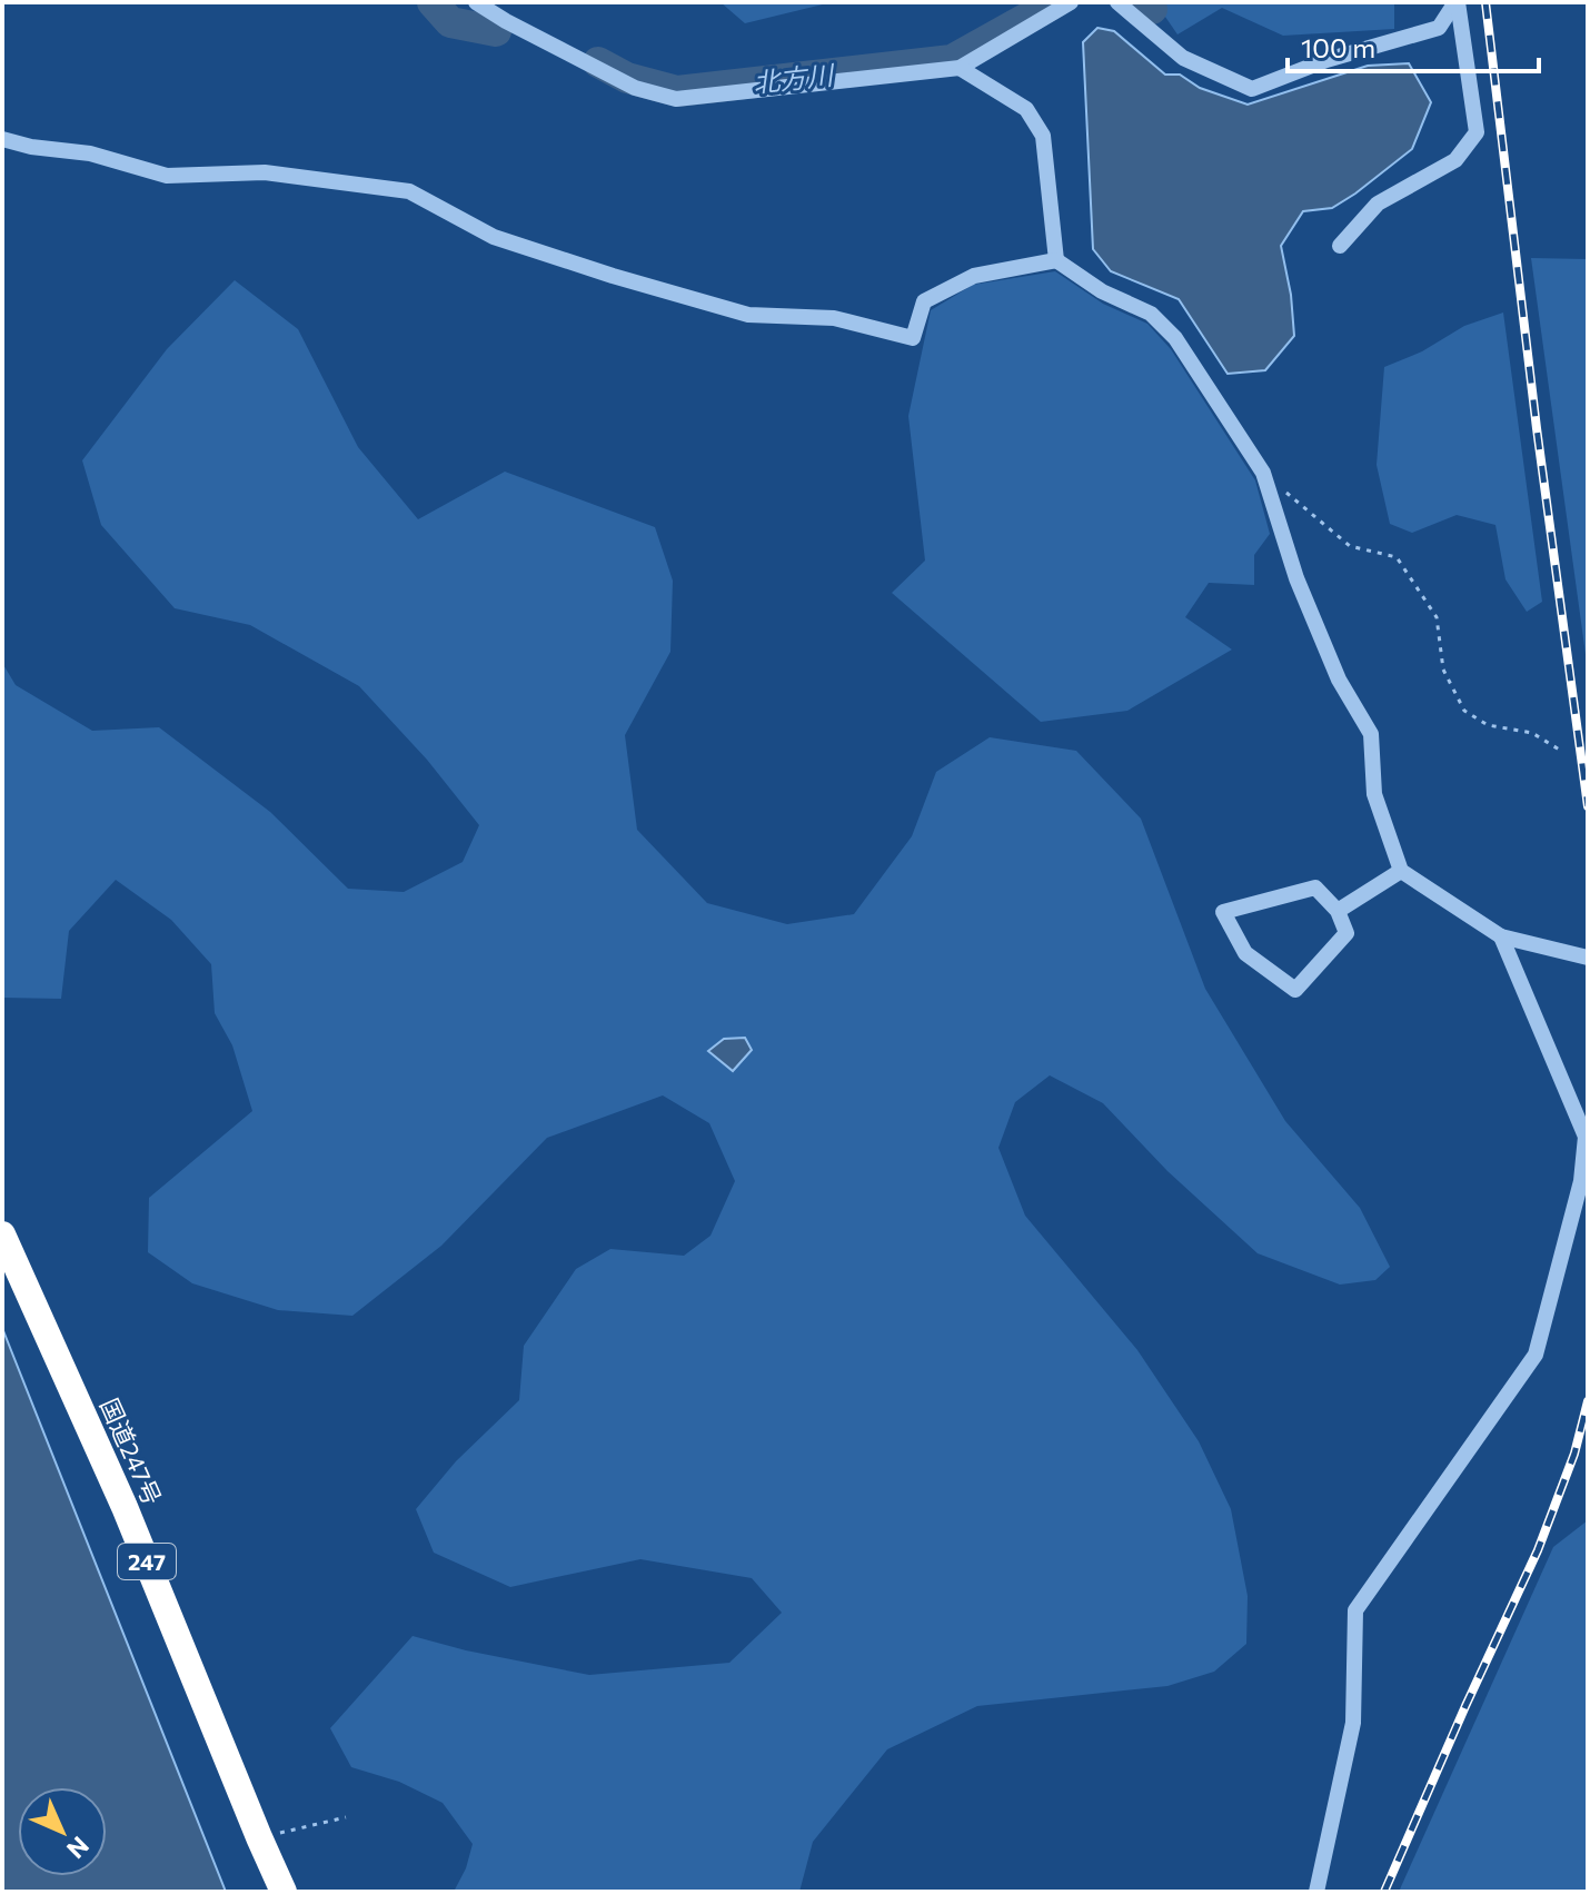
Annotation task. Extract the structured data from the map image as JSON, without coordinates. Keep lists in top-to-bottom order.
{
  "streets": {
    "highway": ["国道247号", "247"]
  },
  "water": ["北方川"],
  "scale_bar": "100 m",
  "north": "bottom right"
}
